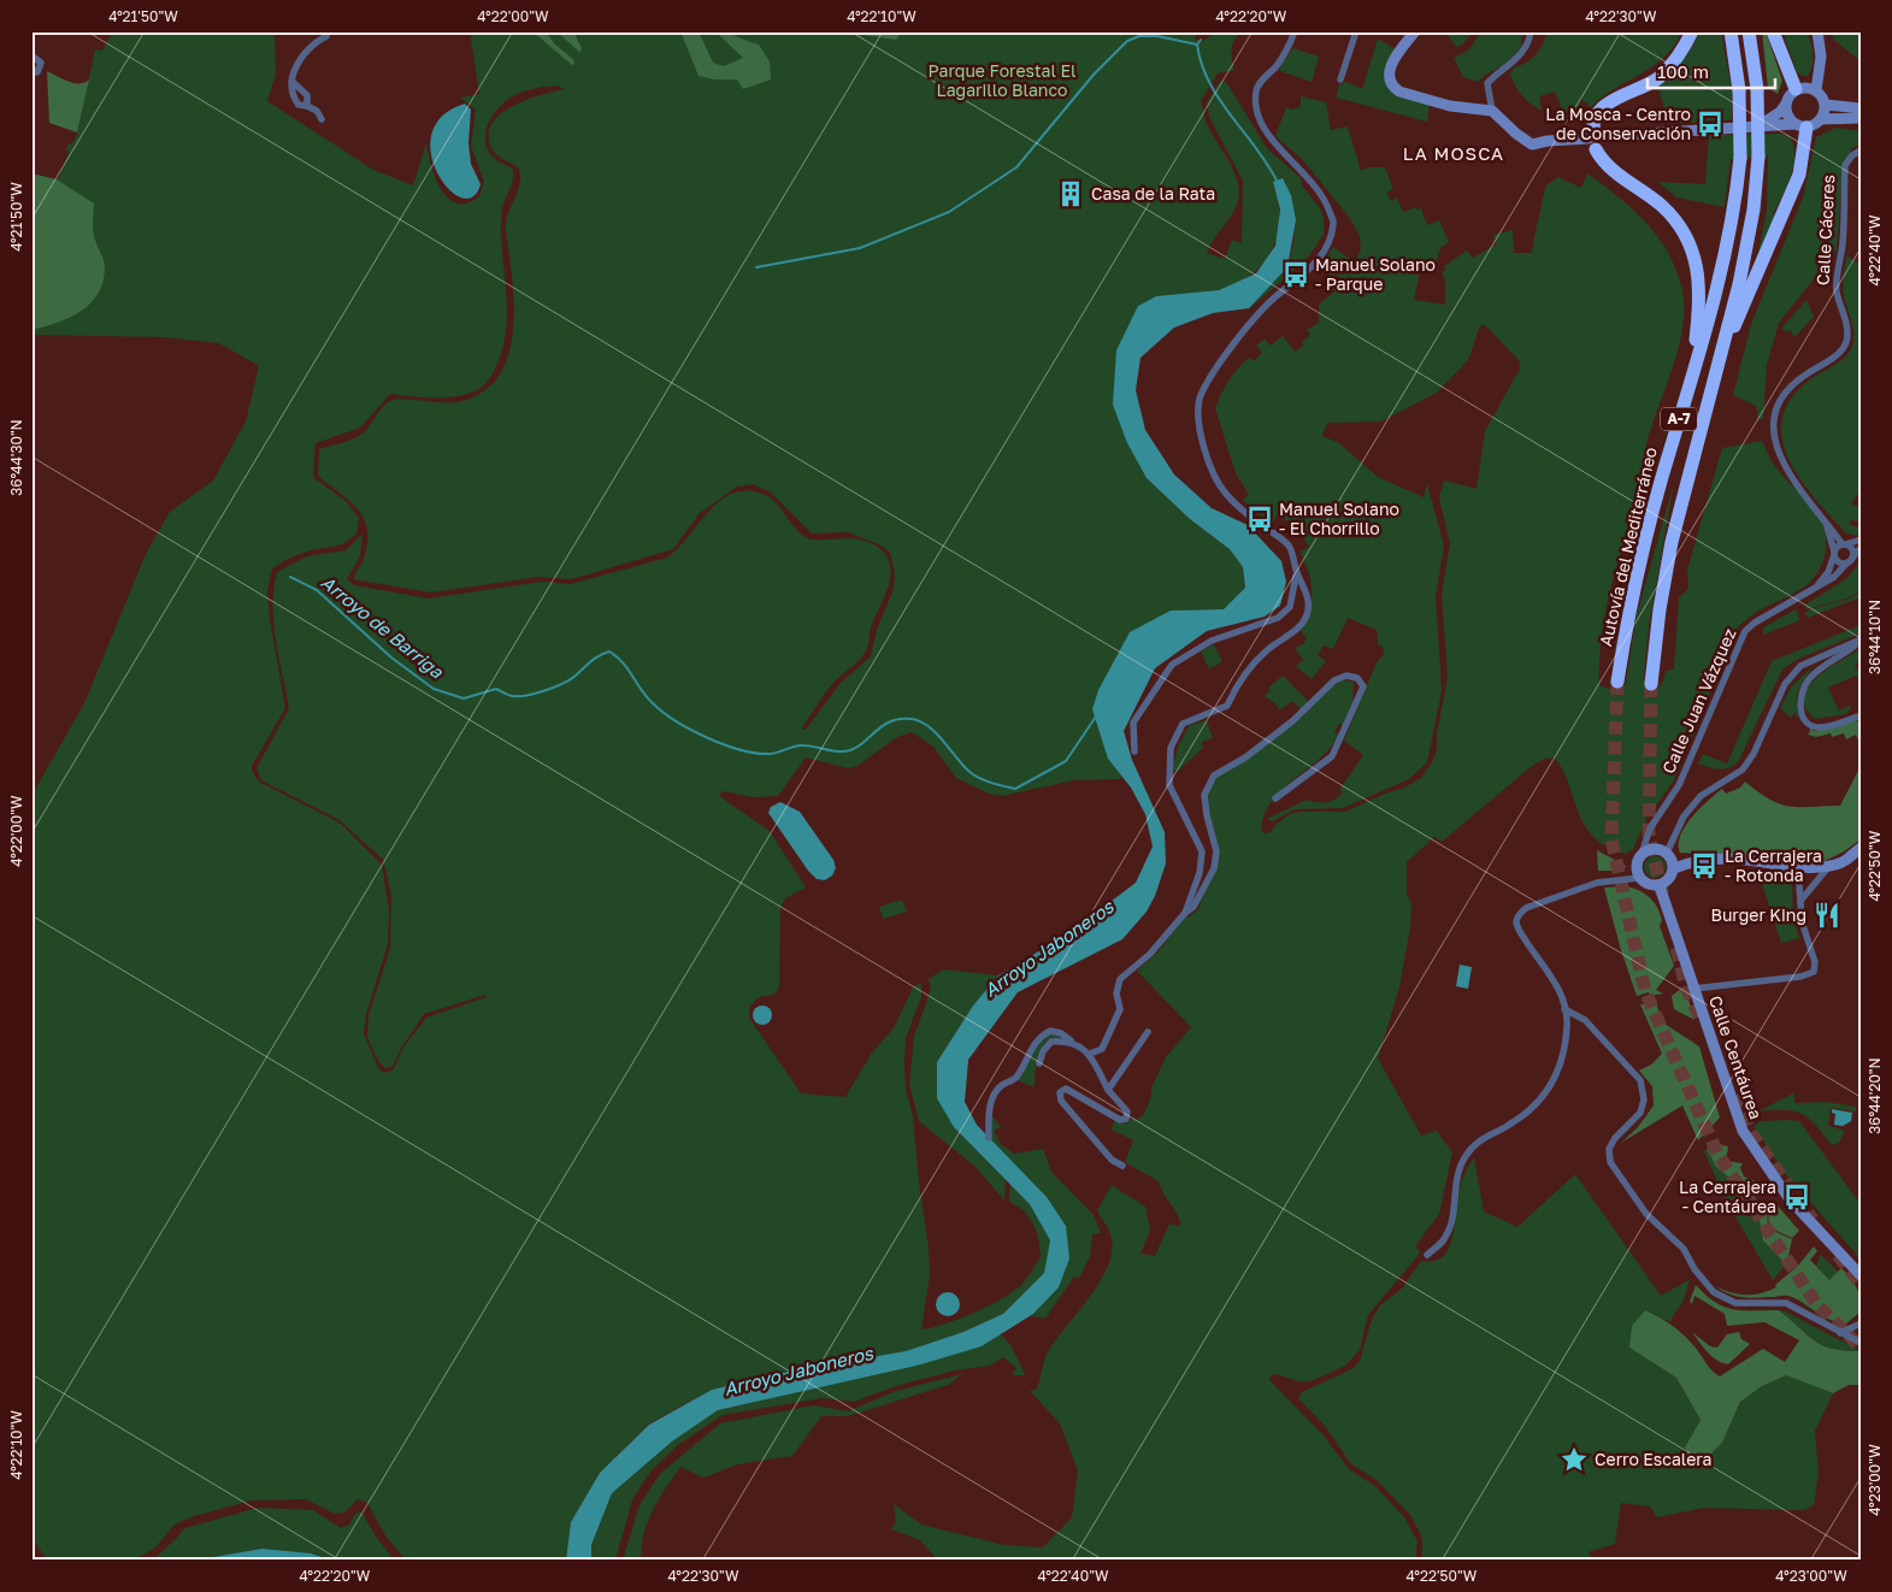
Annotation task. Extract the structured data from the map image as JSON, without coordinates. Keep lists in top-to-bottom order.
{
  "streets": {
    "highway": ["A-7", "Autovía del Mediterráneo"],
    "street": ["Calle Cáceres", "Calle Juan Vázquez", "Calle Centáurea"]
  },
  "crossings": [
    ["Calle Cáceres", "Calle Juan Vázquez"],
    ["Calle Juan Vázquez", "Calle Centáurea"]
  ],
  "districts": ["LA MOSCA"],
  "water": ["Arroyo de Barriga", "Arroyo Jaboneros"],
  "parks": ["Parque Forestal El Lagarillo Blanco"],
  "places": {
    "bus stop": [
      "La Mosca - Centro de Conservación",
      "Manuel Solano - Parque",
      "Manuel Solano - El Chorrillo",
      "La Cerrajera - Rotonda",
      "La Cerrajera - Centáurea"
    ],
    "building": ["Casa de la Rata"],
    "restaurant": ["Burger King"],
    "place": ["Cerro Escalera"]
  },
  "scale_bar": "100 m",
  "coordinates": [
    "4°21'50\"W",
    "4°22'00\"W",
    "4°22'10\"W",
    "4°22'20\"W",
    "4°22'30\"W",
    "4°22'40\"W",
    "36°44'30\"N",
    "36°44'10\"N",
    "4°22'50\"W",
    "36°44'20\"N",
    "4°23'00\"W"
  ]
}
